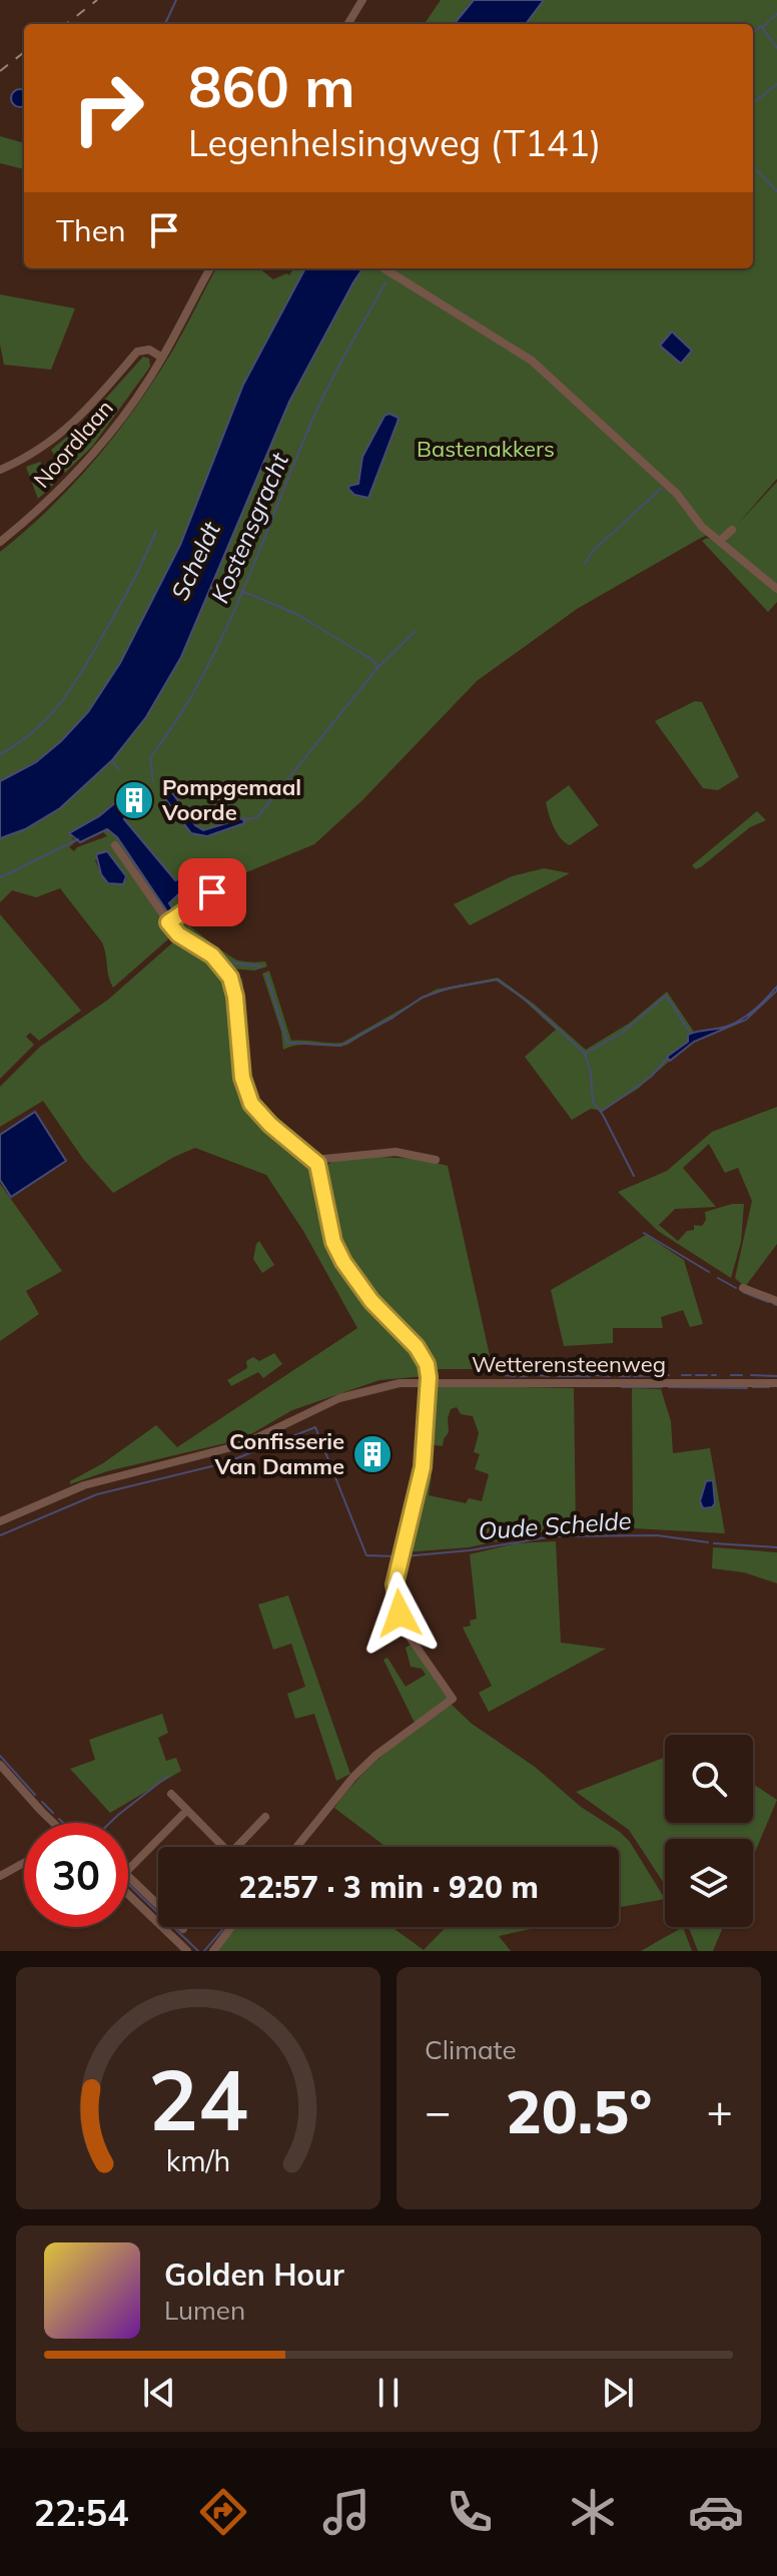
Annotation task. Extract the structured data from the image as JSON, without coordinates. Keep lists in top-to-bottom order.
{
  "streets": {
    "street": ["Noordlaan", "Wetterensteenweg"]
  },
  "water": ["Kostensgracht", "Scheldt", "Oude Schelde"],
  "parks": ["Bastenakkers"],
  "places": {
    "building": ["Pompgemaal Voorde", "Confisserie Van Damme"]
  },
  "page": {
    "turn": ["860 m", "Legenhelsingweg (T141)"],
    "then": "Then",
    "limit": "30",
    "trip": "22:57 · 3 min · 920 m",
    "tile": "Climate",
    "heat": ["−", "20.5°", "+"],
    "song": ["Golden Hour", "Lumen"],
    "tabs": "22:54",
    "gauge": ["24", "km/h"]
  }
}
